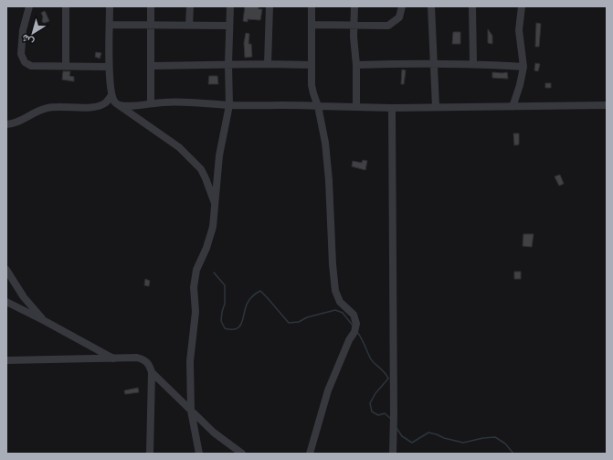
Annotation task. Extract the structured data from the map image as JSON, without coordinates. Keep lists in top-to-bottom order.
{
  "north": "bottom left"
}
